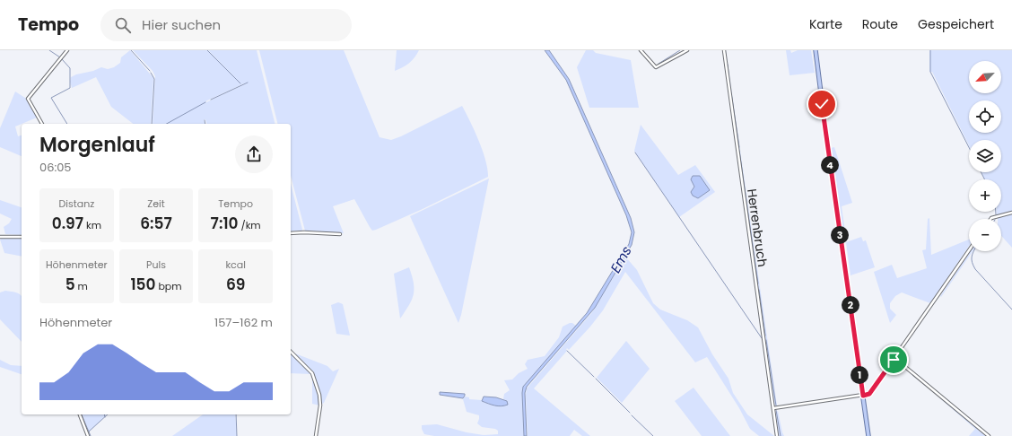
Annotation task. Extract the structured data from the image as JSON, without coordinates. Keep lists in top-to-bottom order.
{
  "streets": {
    "street": ["Herrenbruch"]
  },
  "water": ["Ems"],
  "north": "bottom left",
  "page": {
    "header": "Tempo",
    "search": "Hier suchen",
    "nav": ["Karte", "Route", "Gespeichert"],
    "map_buttons": ["+", "−"],
    "heading": ["Morgenlauf", "06:05"],
    "pins": [
      "4",
      "3",
      "2",
      "1"
    ],
    "stats": [
      ["Distanz", "0.97 km"],
      ["Zeit", "6:57"],
      ["Tempo", "7:10 /km"],
      ["Höhenmeter", "5 m"],
      ["Puls", "150 bpm"],
      ["kcal", "69"]
    ],
    "chart": ["Höhenmeter", "157–162 m"]
  }
}
